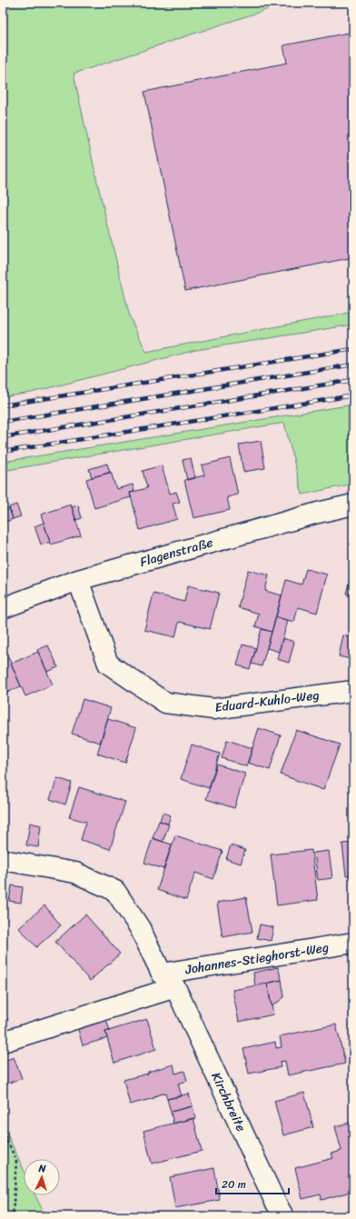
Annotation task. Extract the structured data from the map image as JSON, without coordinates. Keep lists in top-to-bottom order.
{
  "streets": {
    "street": [
      "Flagenstraße",
      "Eduard-Kuhlo-Weg",
      "Johannes-Stieghorst-Weg",
      "Kirchbreite"
    ]
  },
  "crossings": [
    ["Flagenstraße", "Eduard-Kuhlo-Weg"],
    ["Johannes-Stieghorst-Weg", "Kirchbreite"]
  ],
  "scale_bar": "20 m",
  "north": "top"
}
